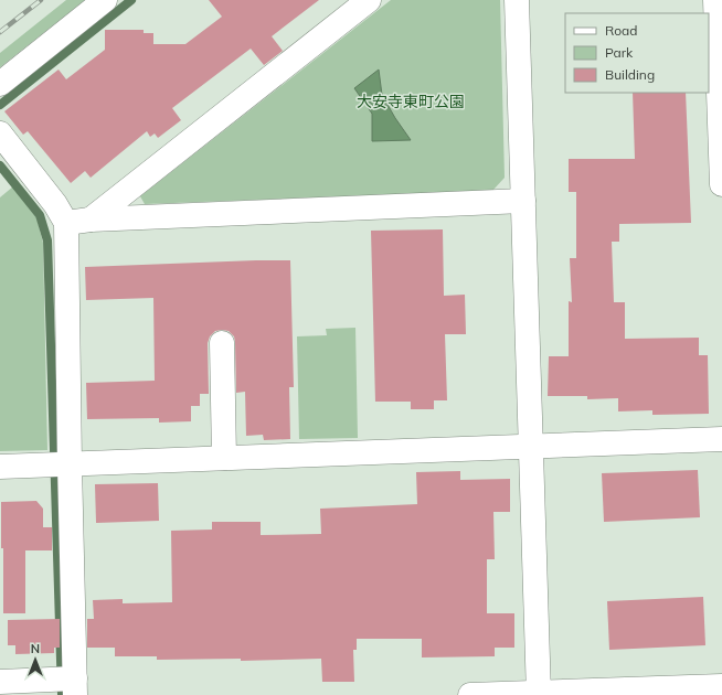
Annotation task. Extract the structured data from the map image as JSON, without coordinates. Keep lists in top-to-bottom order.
{
  "parks": ["大安寺東町公園"],
  "legend": ["Road", "Park", "Building"],
  "north": "top"
}
